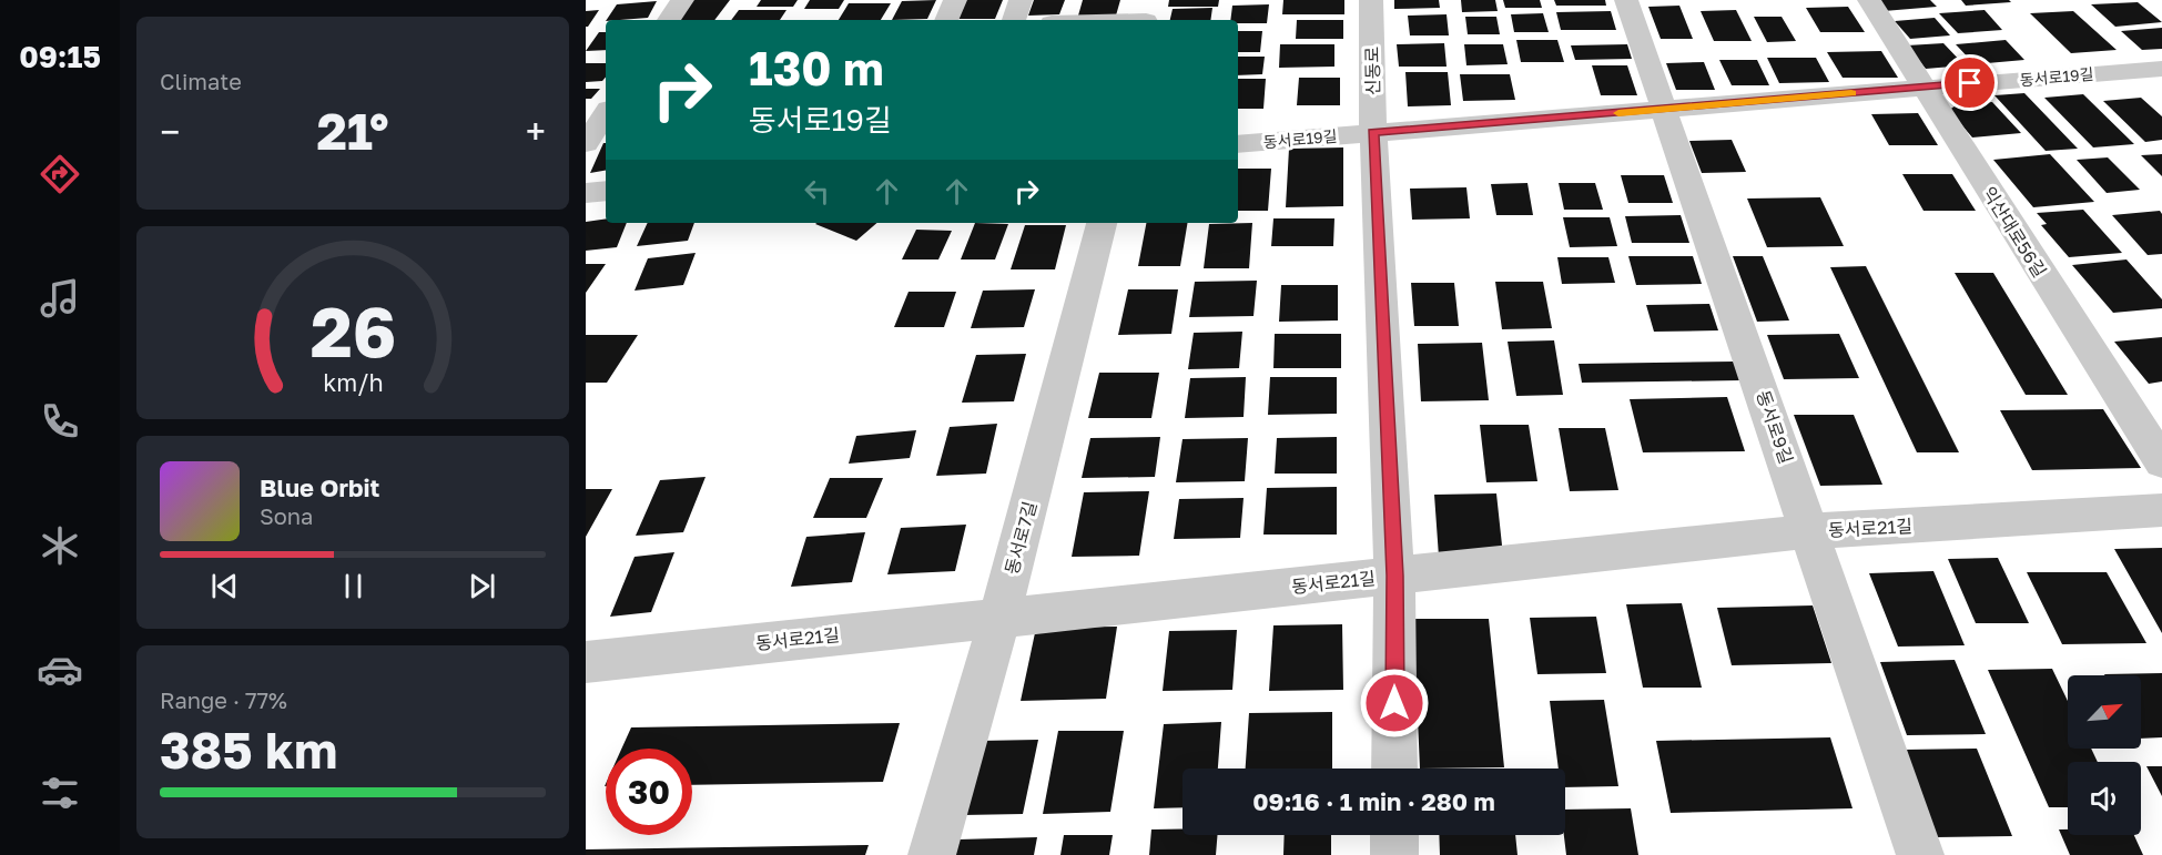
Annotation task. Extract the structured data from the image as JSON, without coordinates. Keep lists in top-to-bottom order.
{
  "streets": {
    "street": [
      "신동로",
      "동서로19길",
      "익산대로56길",
      "동서로9길",
      "동서로21길",
      "동서로7길"
    ]
  },
  "crossings": [
    ["신동로", "동서로19길"],
    ["신동로", "동서로21길"],
    ["동서로19길", "익산대로56길"],
    ["동서로19길", "동서로9길"],
    ["동서로9길", "동서로21길"],
    ["동서로21길", "동서로7길"]
  ],
  "north": "top right",
  "page": {
    "tabs": "09:15",
    "tile": [
      "Climate",
      ["Range · 77%", "385 km"]
    ],
    "turn": ["130 m", "동서로19길"],
    "heat": ["−", "21°", "+"],
    "song": ["Blue Orbit", "Sona"],
    "limit": "30",
    "trip": "09:16 · 1 min · 280 m",
    "gauge": ["26", "km/h"]
  }
}
